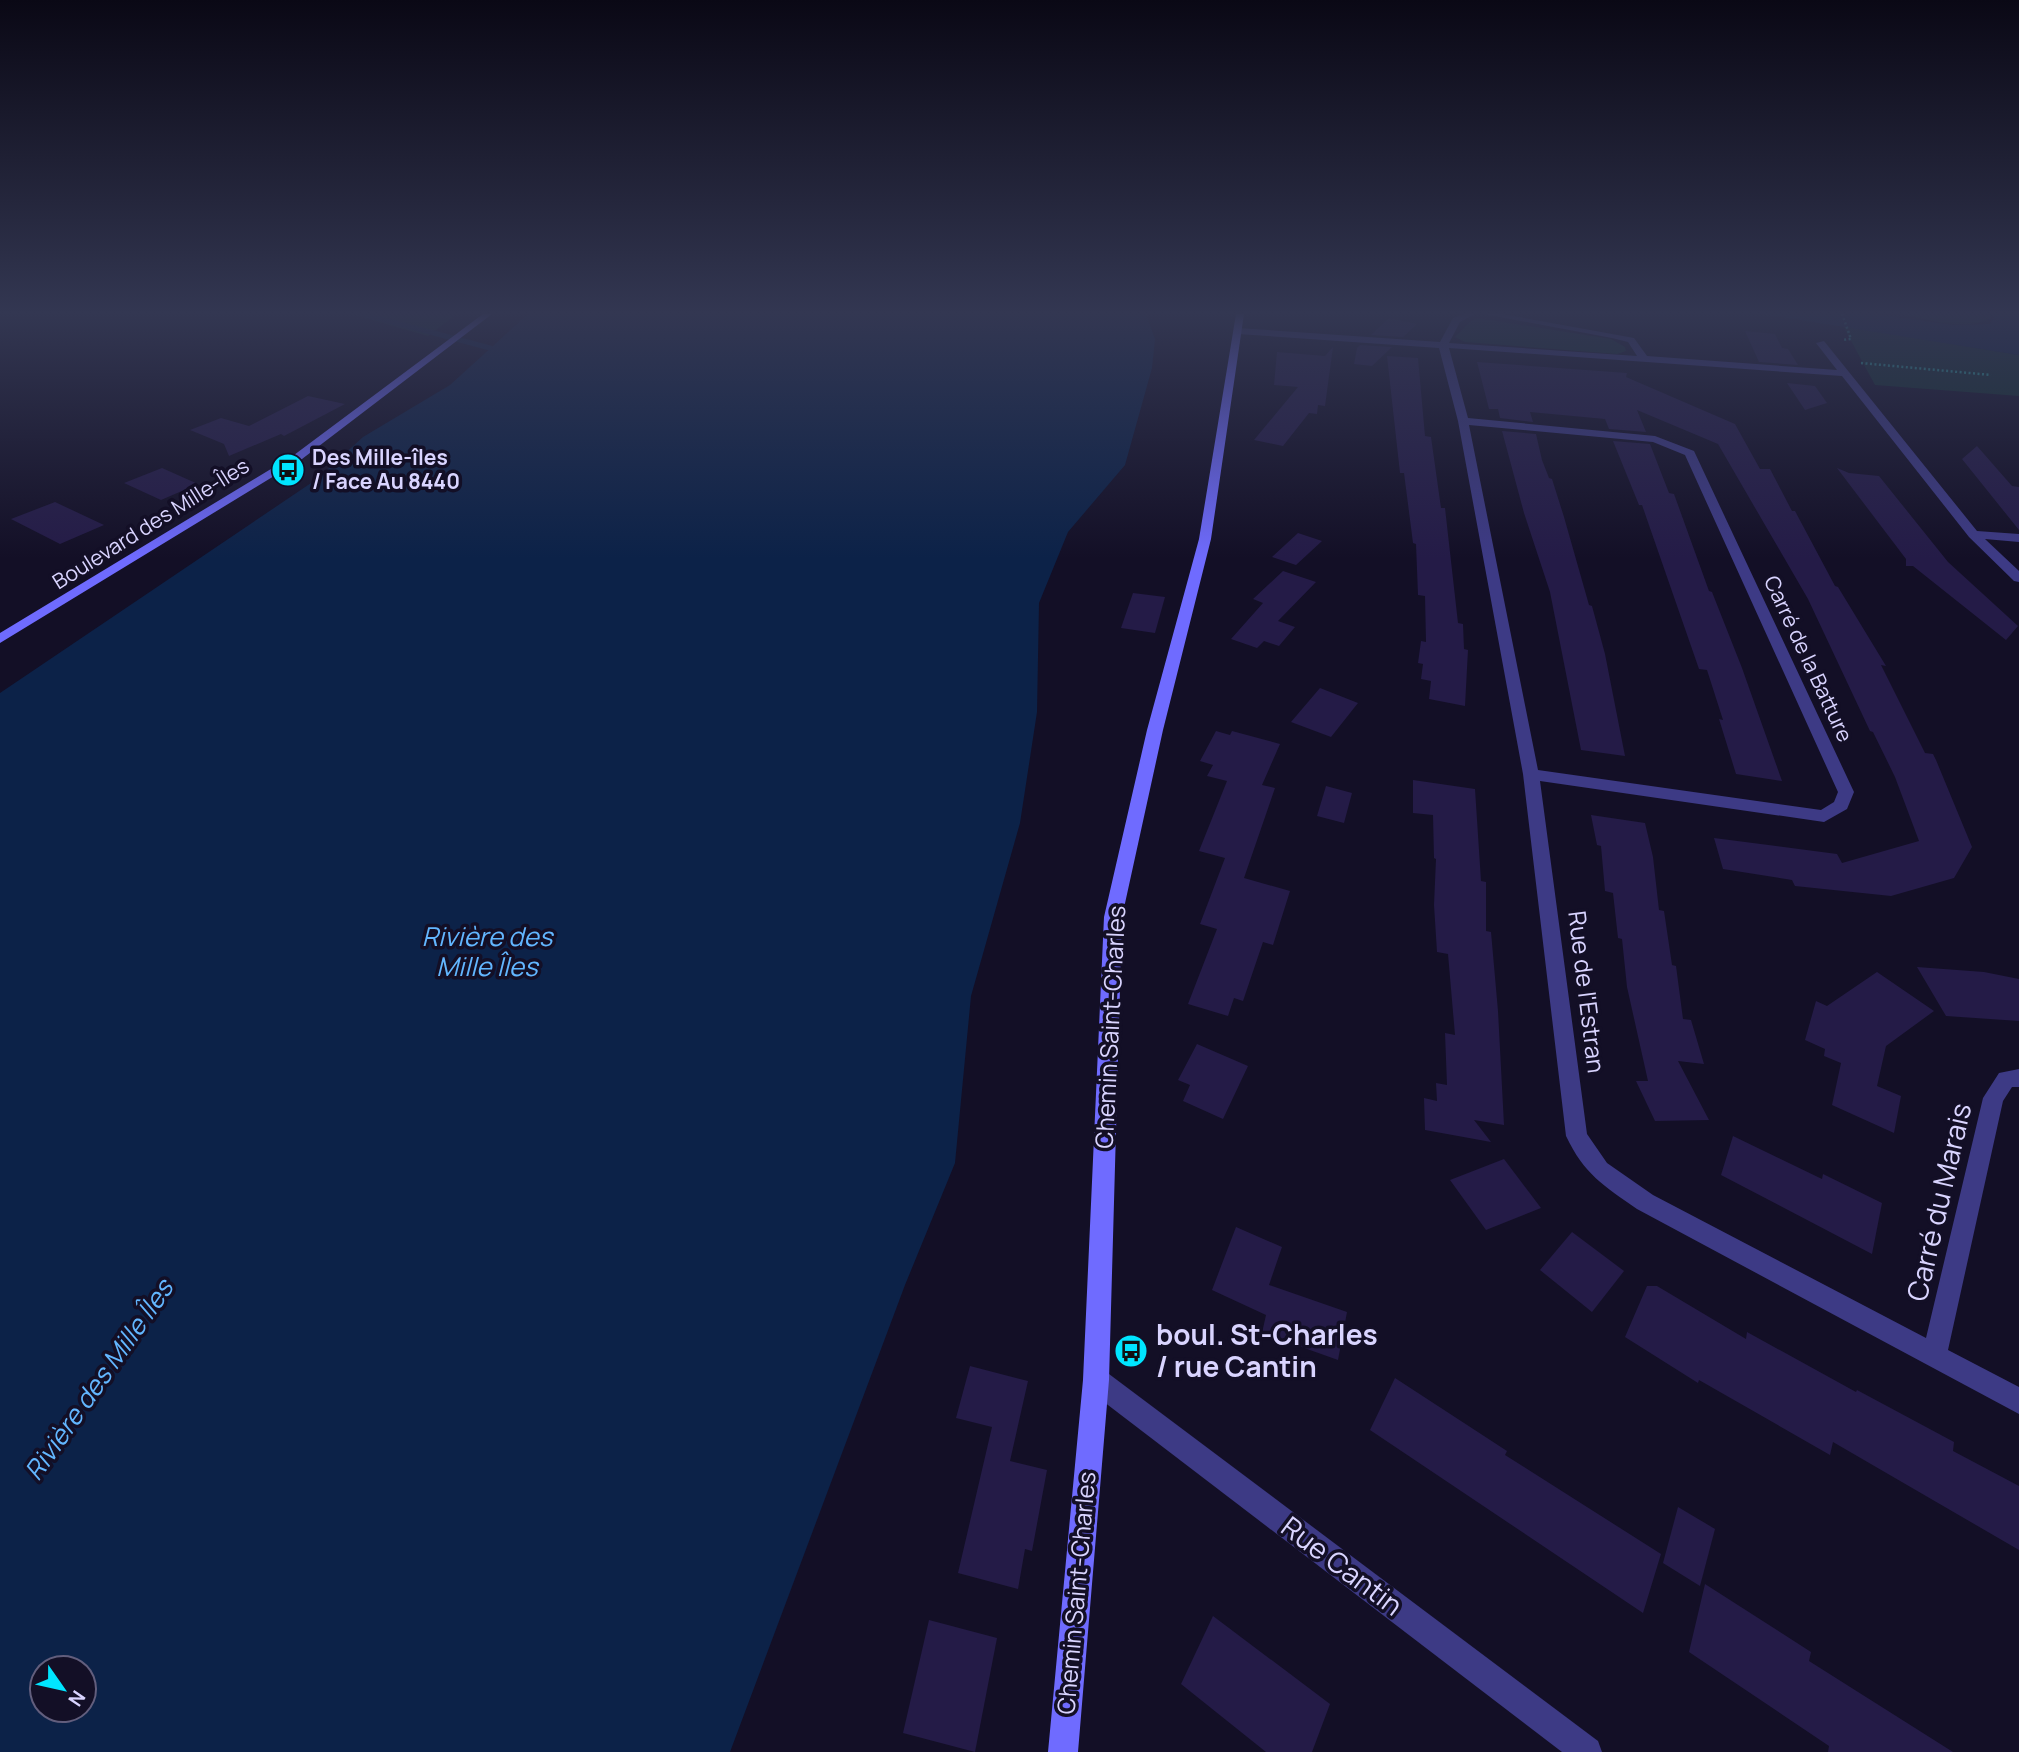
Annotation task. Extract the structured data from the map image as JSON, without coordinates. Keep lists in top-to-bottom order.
{
  "streets": {
    "main road": ["Boulevard des Mille-Îles", "Chemin Saint-Charles"],
    "street": [
      "Carré de la Batture",
      "Rue de l'Estran",
      "Carré du Marais",
      "Rue Cantin"
    ]
  },
  "crossings": [
    ["Carré de la Batture", "Rue de l'Estran"],
    ["Rue de l'Estran", "Carré du Marais"],
    ["Chemin Saint-Charles", "Rue Cantin"]
  ],
  "water": ["Rivière des Mille Îles"],
  "places": {
    "bus stop": ["Des Mille-îles / Face Au 8440", "boul. St-Charles / rue Cantin"]
  },
  "north": "bottom right"
}
